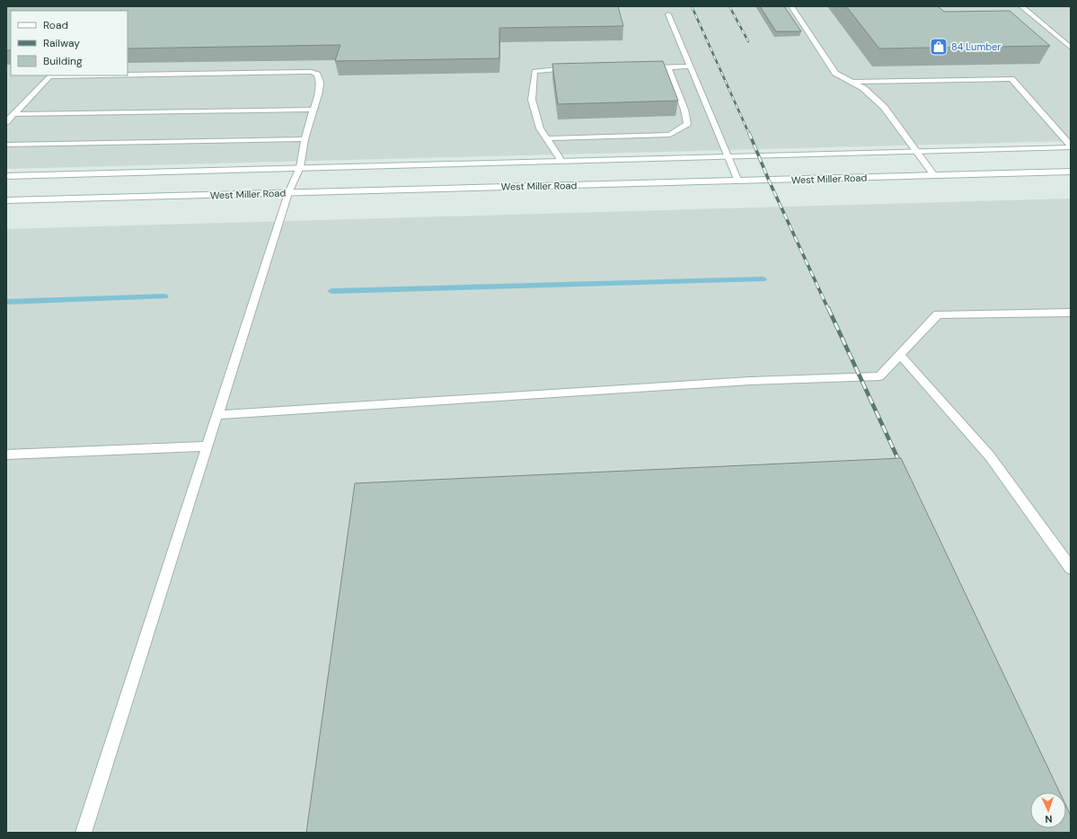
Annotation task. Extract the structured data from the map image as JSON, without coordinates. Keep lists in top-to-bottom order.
{
  "streets": {
    "main road": ["West Miller Road"]
  },
  "places": {
    "shop": ["84 Lumber"]
  },
  "legend": ["Road", "Railway", "Building"],
  "north": "bottom"
}
